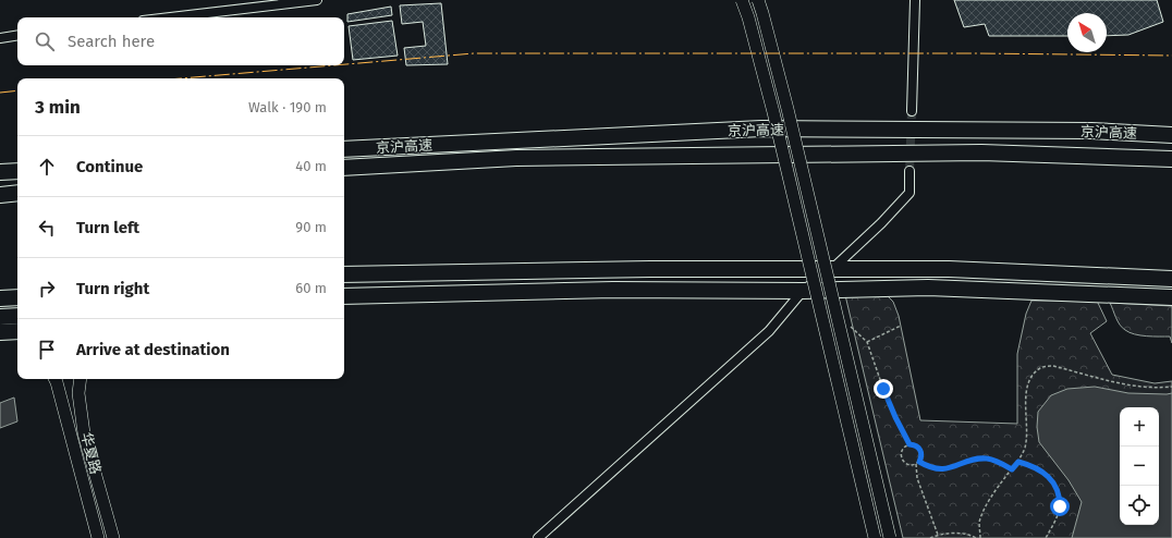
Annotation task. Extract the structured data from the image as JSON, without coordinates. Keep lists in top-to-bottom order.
{
  "streets": {
    "highway": ["京沪高速"],
    "main road": ["华夏路"]
  },
  "north": "top left",
  "page": {
    "search": "Search here",
    "heading": ["3 min", "Walk · 190 m"],
    "list": [
      ["Continue", "40 m"],
      ["Turn left", "90 m"],
      ["Turn right", "60 m"],
      "Arrive at destination"
    ],
    "map_buttons": ["+", "−"]
  }
}
